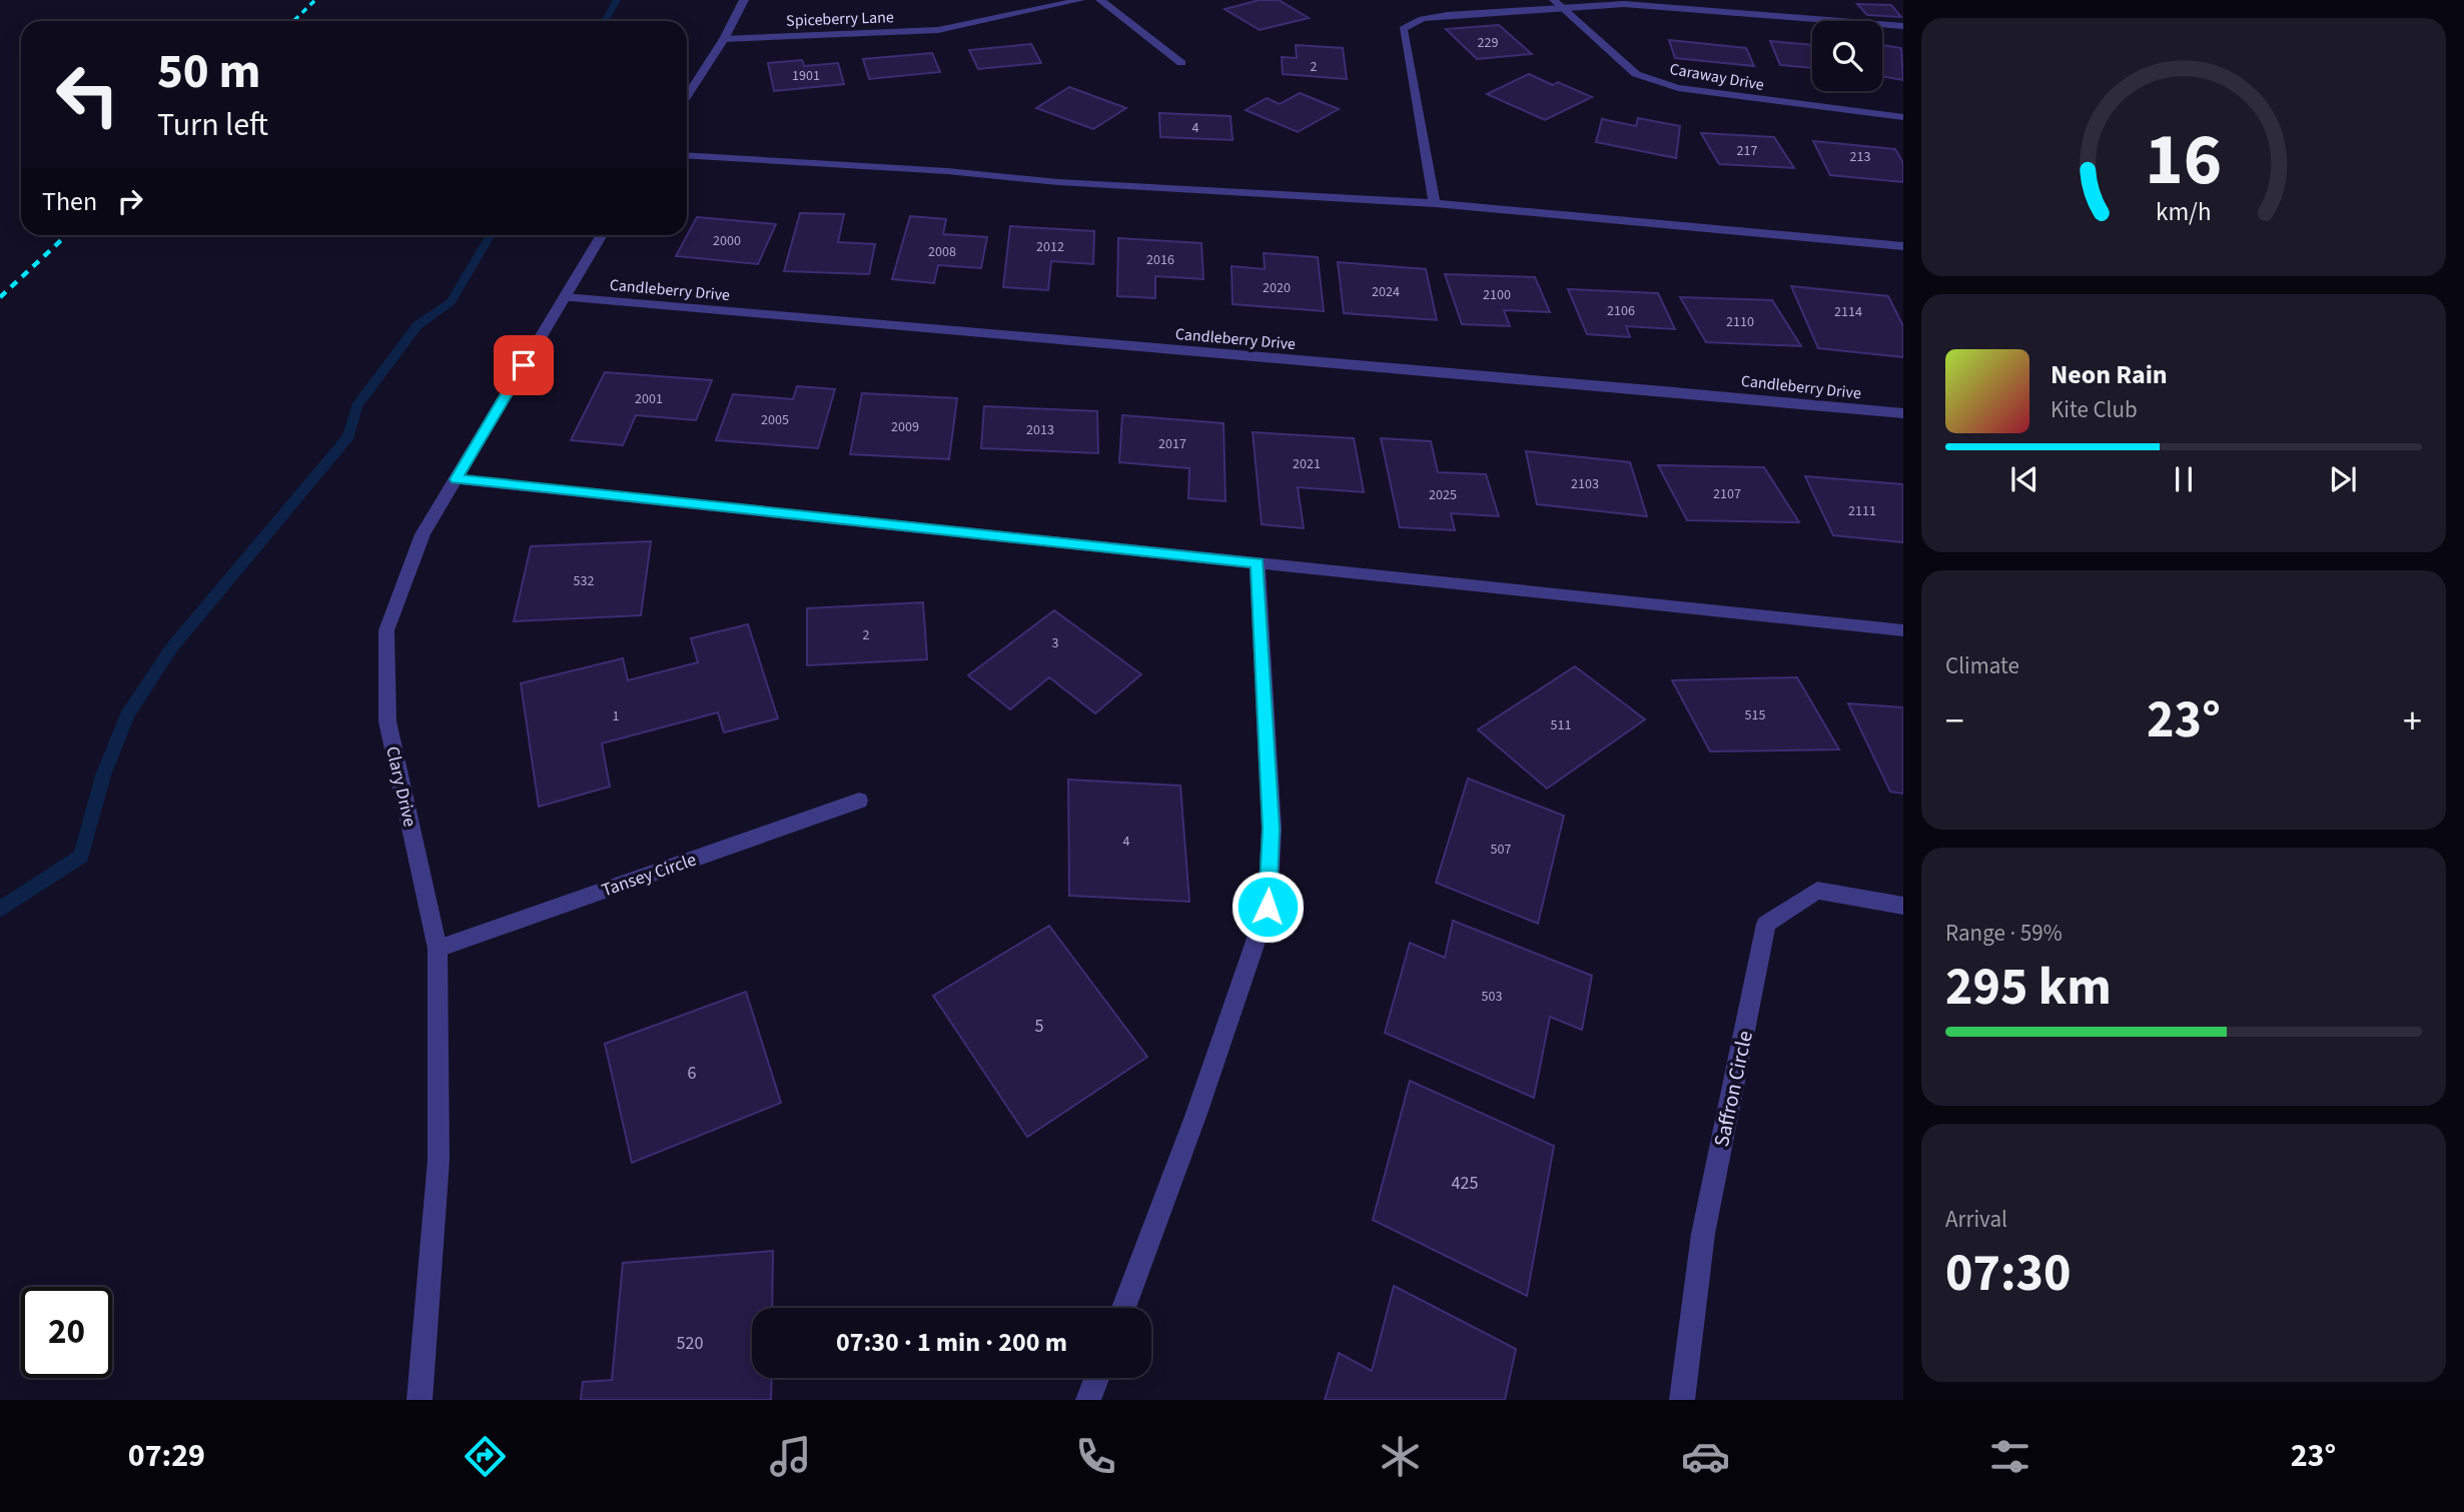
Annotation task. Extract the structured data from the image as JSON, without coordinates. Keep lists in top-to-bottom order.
{
  "streets": {
    "street": [
      "Spiceberry Lane",
      "Caraway Drive",
      "Candleberry Drive",
      "Clary Drive",
      "Tansey Circle",
      "Saffron Circle"
    ]
  },
  "crossings": [
    ["Candleberry Drive", "Clary Drive"],
    ["Clary Drive", "Tansey Circle"]
  ],
  "house_numbers": [
    "229",
    "2",
    "1901",
    "4",
    "217",
    "213",
    "2000",
    "2012",
    "2008",
    "2016",
    "2020",
    "2024",
    "2100",
    "2106",
    "2114",
    "2110",
    "2001",
    "2005",
    "2009",
    "2013",
    "2017",
    "2021",
    "2103",
    "2107",
    "2025",
    "2111",
    "532",
    "2",
    "3",
    "515",
    "1",
    "511",
    "4",
    "507",
    "503",
    "5",
    "6",
    "425",
    "520"
  ],
  "page": {
    "turn": ["50 m", "Turn left"],
    "then": "Then",
    "song": ["Neon Rain", "Kite Club"],
    "tile": [
      "Climate",
      ["Range · 59%", "295 km"],
      ["Arrival", "07:30"]
    ],
    "heat": ["−", "23°", "+"],
    "limit": "20",
    "trip": "07:30 · 1 min · 200 m",
    "tabs": ["07:29", "23°"],
    "gauge": ["16", "km/h"]
  }
}
